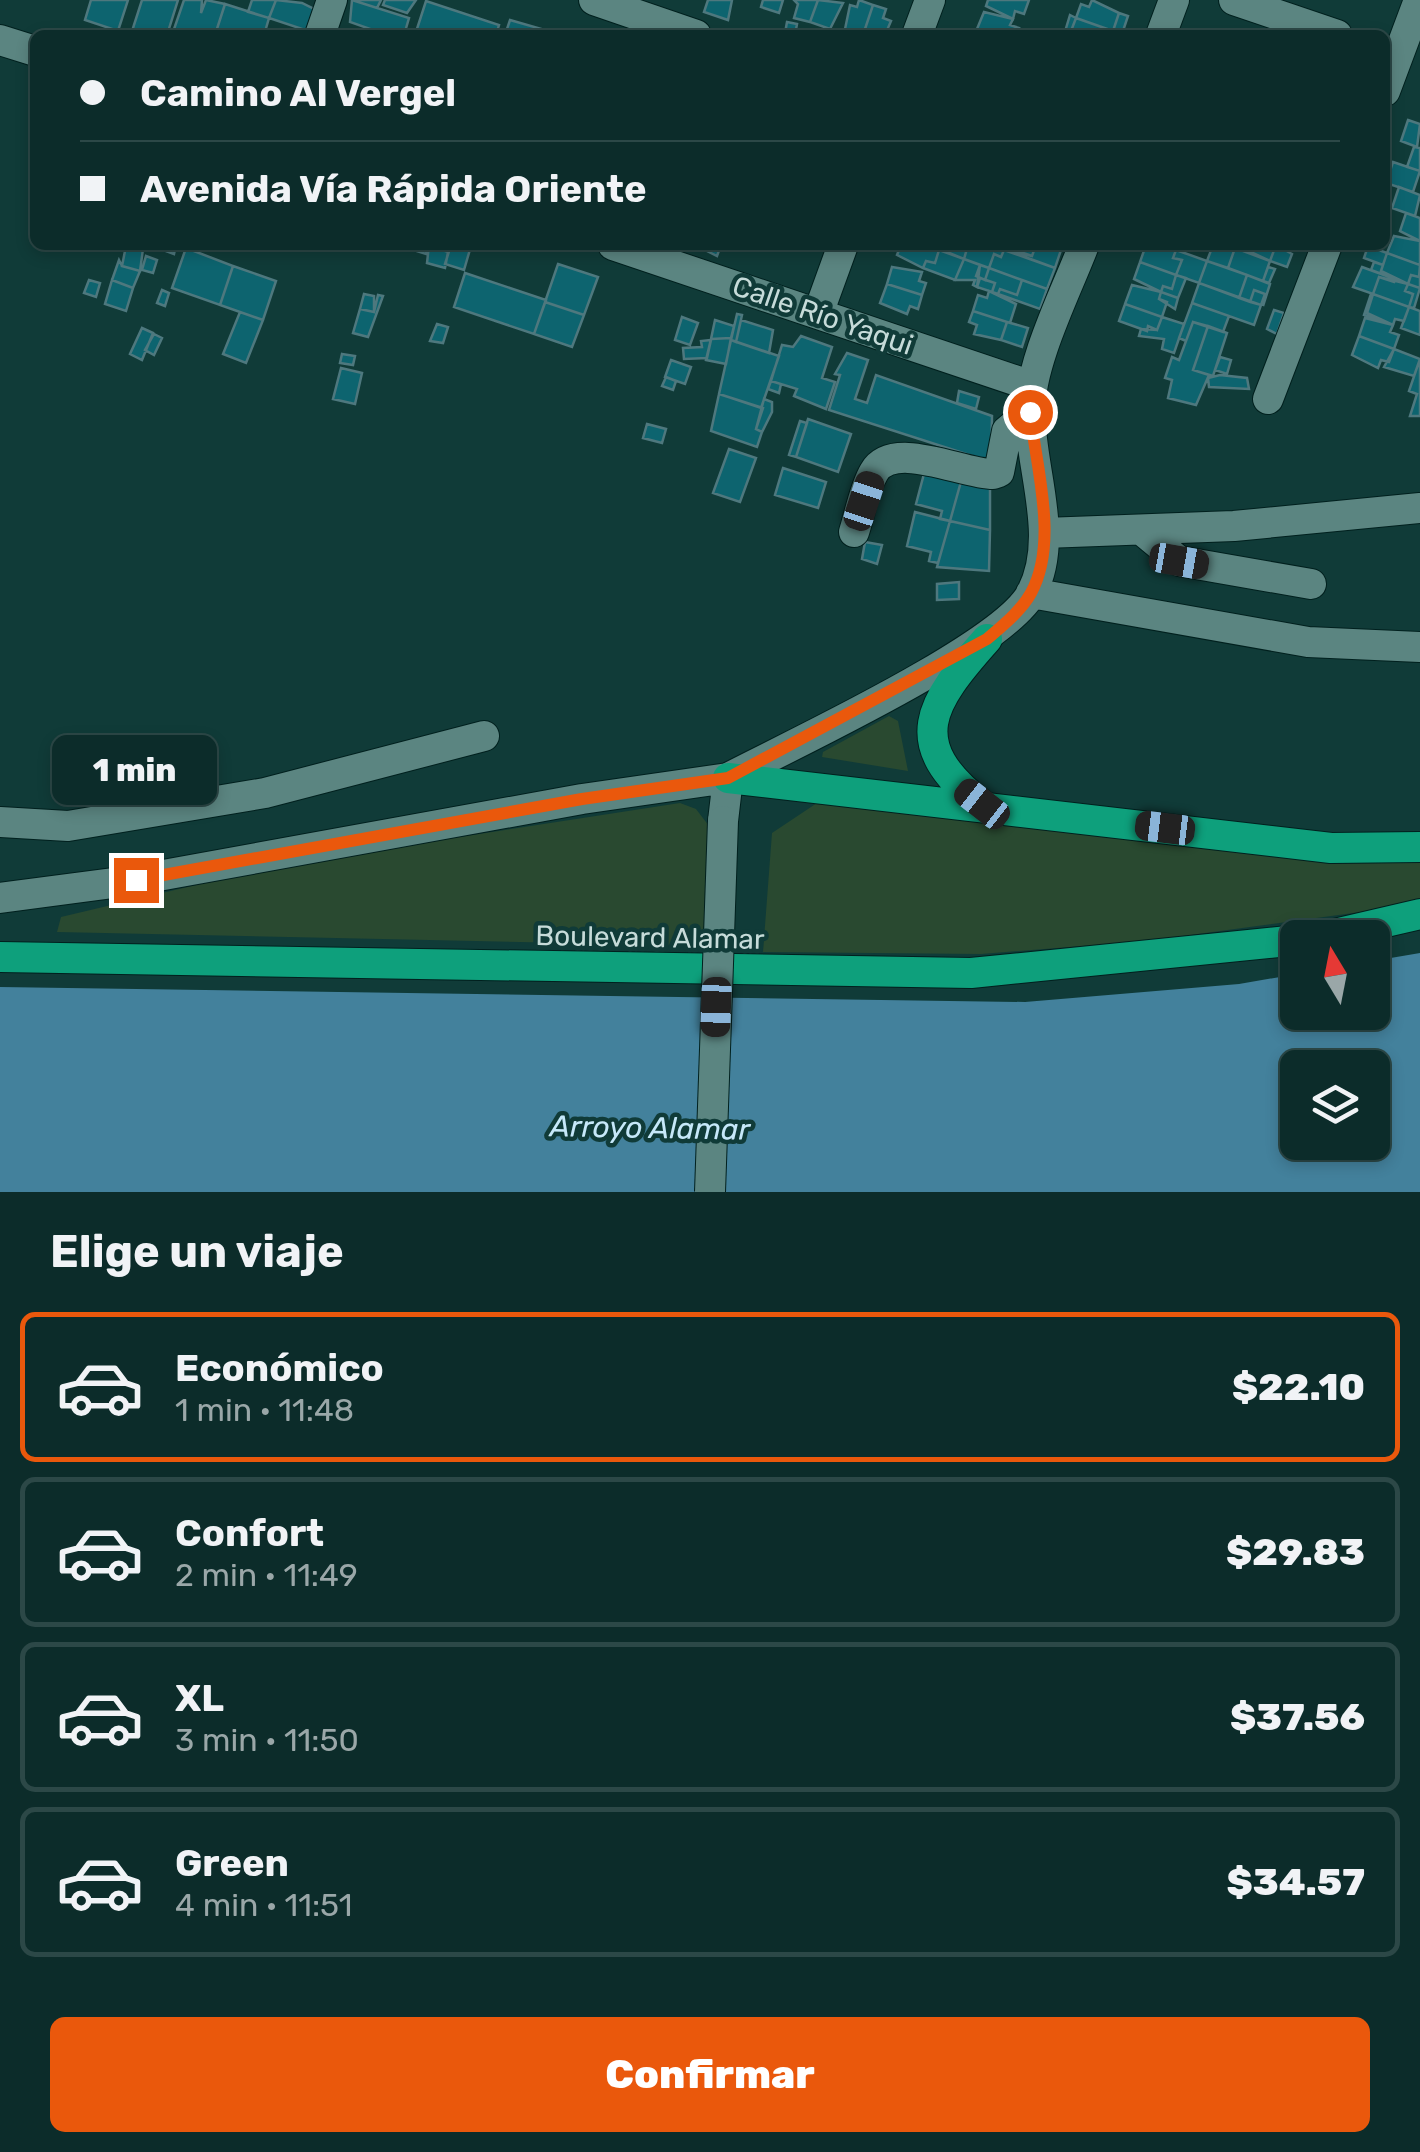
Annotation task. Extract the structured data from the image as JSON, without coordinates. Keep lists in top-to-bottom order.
{
  "streets": {
    "highway": ["Boulevard Alamar"],
    "street": ["Calle Río Yaqui"]
  },
  "water": ["Arroyo Alamar"],
  "north": "top",
  "page": {
    "banner": ["Camino Al Vergel", "Avenida Vía Rápida Oriente"],
    "bubble": "1 min",
    "heading": "Elige un viaje",
    "list": [
      {
        "name": "Económico",
        "note": "1 min · 11:48",
        "value": "$22.10"
      },
      {
        "name": "Confort",
        "note": "2 min · 11:49",
        "value": "$29.83"
      },
      {
        "name": "XL",
        "note": "3 min · 11:50",
        "value": "$37.56"
      },
      {
        "name": "Green",
        "note": "4 min · 11:51",
        "value": "$34.57"
      }
    ],
    "buttons": "Confirmar"
  }
}
